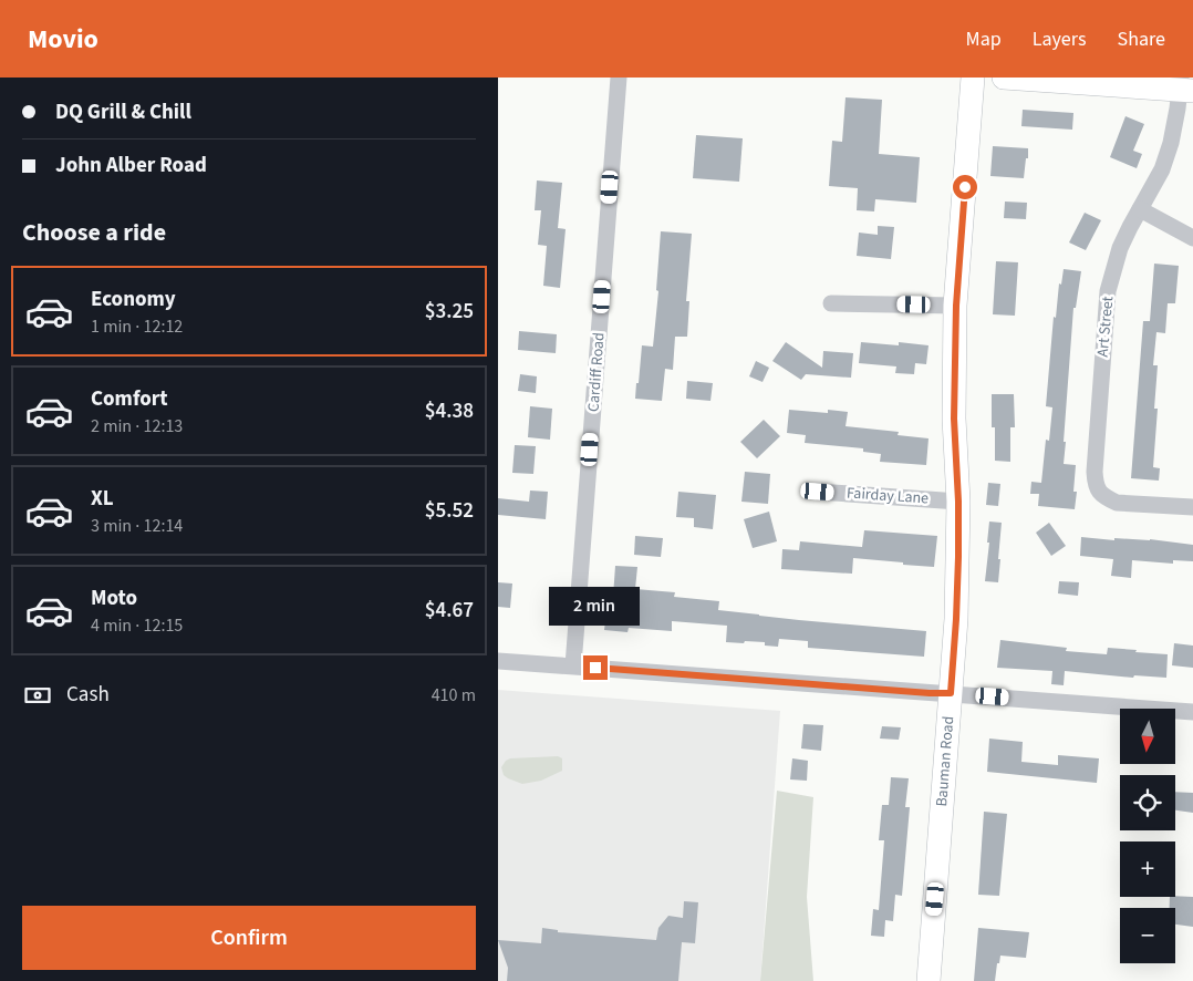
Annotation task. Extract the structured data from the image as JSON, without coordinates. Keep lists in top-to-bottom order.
{
  "streets": {
    "street": [
      "Art Street",
      "Cardiff Road",
      "Fairday Lane",
      "Bauman Road"
    ]
  },
  "crossings": [
    ["Fairday Lane", "Bauman Road"]
  ],
  "north": "bottom",
  "page": {
    "header": "Movio",
    "nav": ["Map", "Layers", "Share"],
    "banner": ["DQ Grill & Chill", "John Alber Road"],
    "heading": "Choose a ride",
    "list": [
      {
        "name": "Economy",
        "note": "1 min · 12:12",
        "value": "$3.25"
      },
      {
        "name": "Comfort",
        "note": "2 min · 12:13",
        "value": "$4.38"
      },
      {
        "name": "XL",
        "note": "3 min · 12:14",
        "value": "$5.52"
      },
      {
        "name": "Moto",
        "note": "4 min · 12:15",
        "value": "$4.67"
      }
    ],
    "bubble": "2 min",
    "pay": ["Cash", "410 m"],
    "map_buttons": ["+", "−"],
    "buttons": "Confirm"
  }
}
